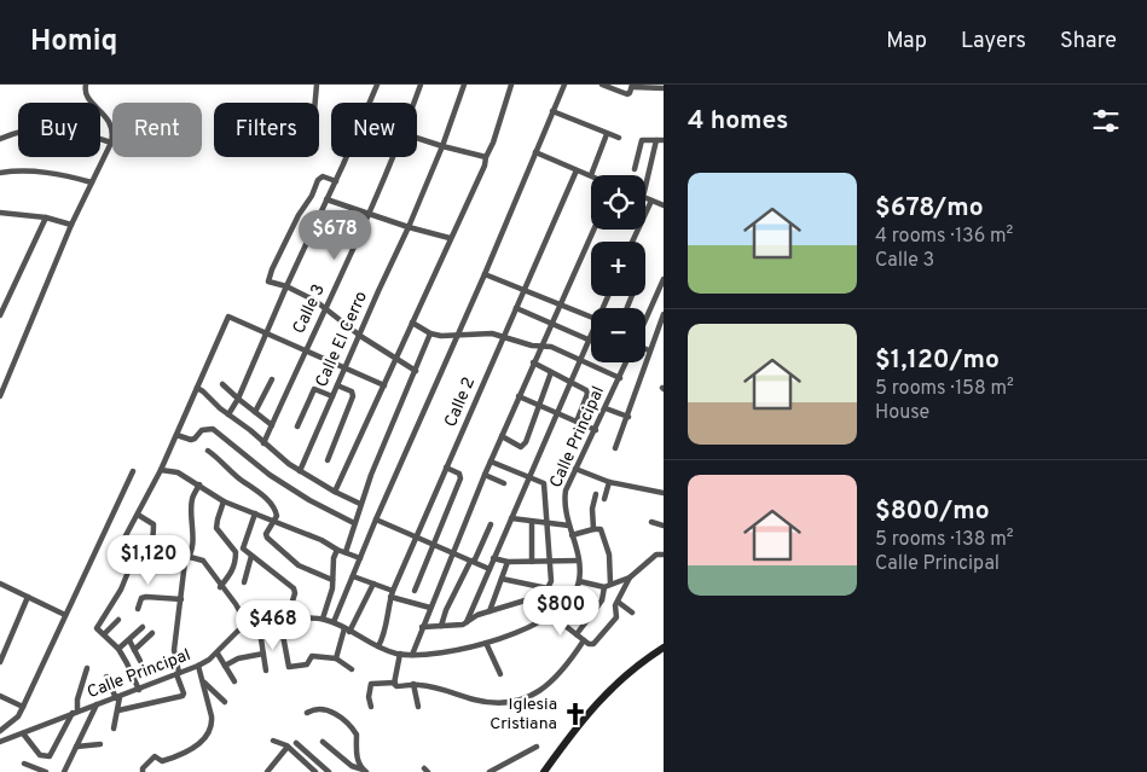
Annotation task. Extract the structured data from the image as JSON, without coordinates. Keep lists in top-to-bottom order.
{
  "streets": {
    "street": [
      "Calle 3",
      "Calle El Cerro",
      "Calle 2",
      "Calle Principal"
    ]
  },
  "crossings": [
    ["Calle 2", "Calle Principal"]
  ],
  "places": {
    "church": ["Iglesia Cristiana"]
  },
  "page": {
    "header": "Homiq",
    "nav": ["Map", "Layers", "Share"],
    "heading": "4 homes",
    "chip": [
      "Buy",
      "Rent",
      "Filters",
      "New"
    ],
    "list": [
      {
        "name": "$678/mo",
        "note": "4 rooms · 136 m² · Calle 3"
      },
      {
        "name": "$1,120/mo",
        "note": "5 rooms · 158 m² · House"
      },
      {
        "name": "$800/mo",
        "note": "5 rooms · 138 m² · Calle Principal"
      }
    ],
    "map_buttons": ["+", "−"],
    "price": [
      "$678",
      "$1,120",
      "$800",
      "$468"
    ]
  }
}
